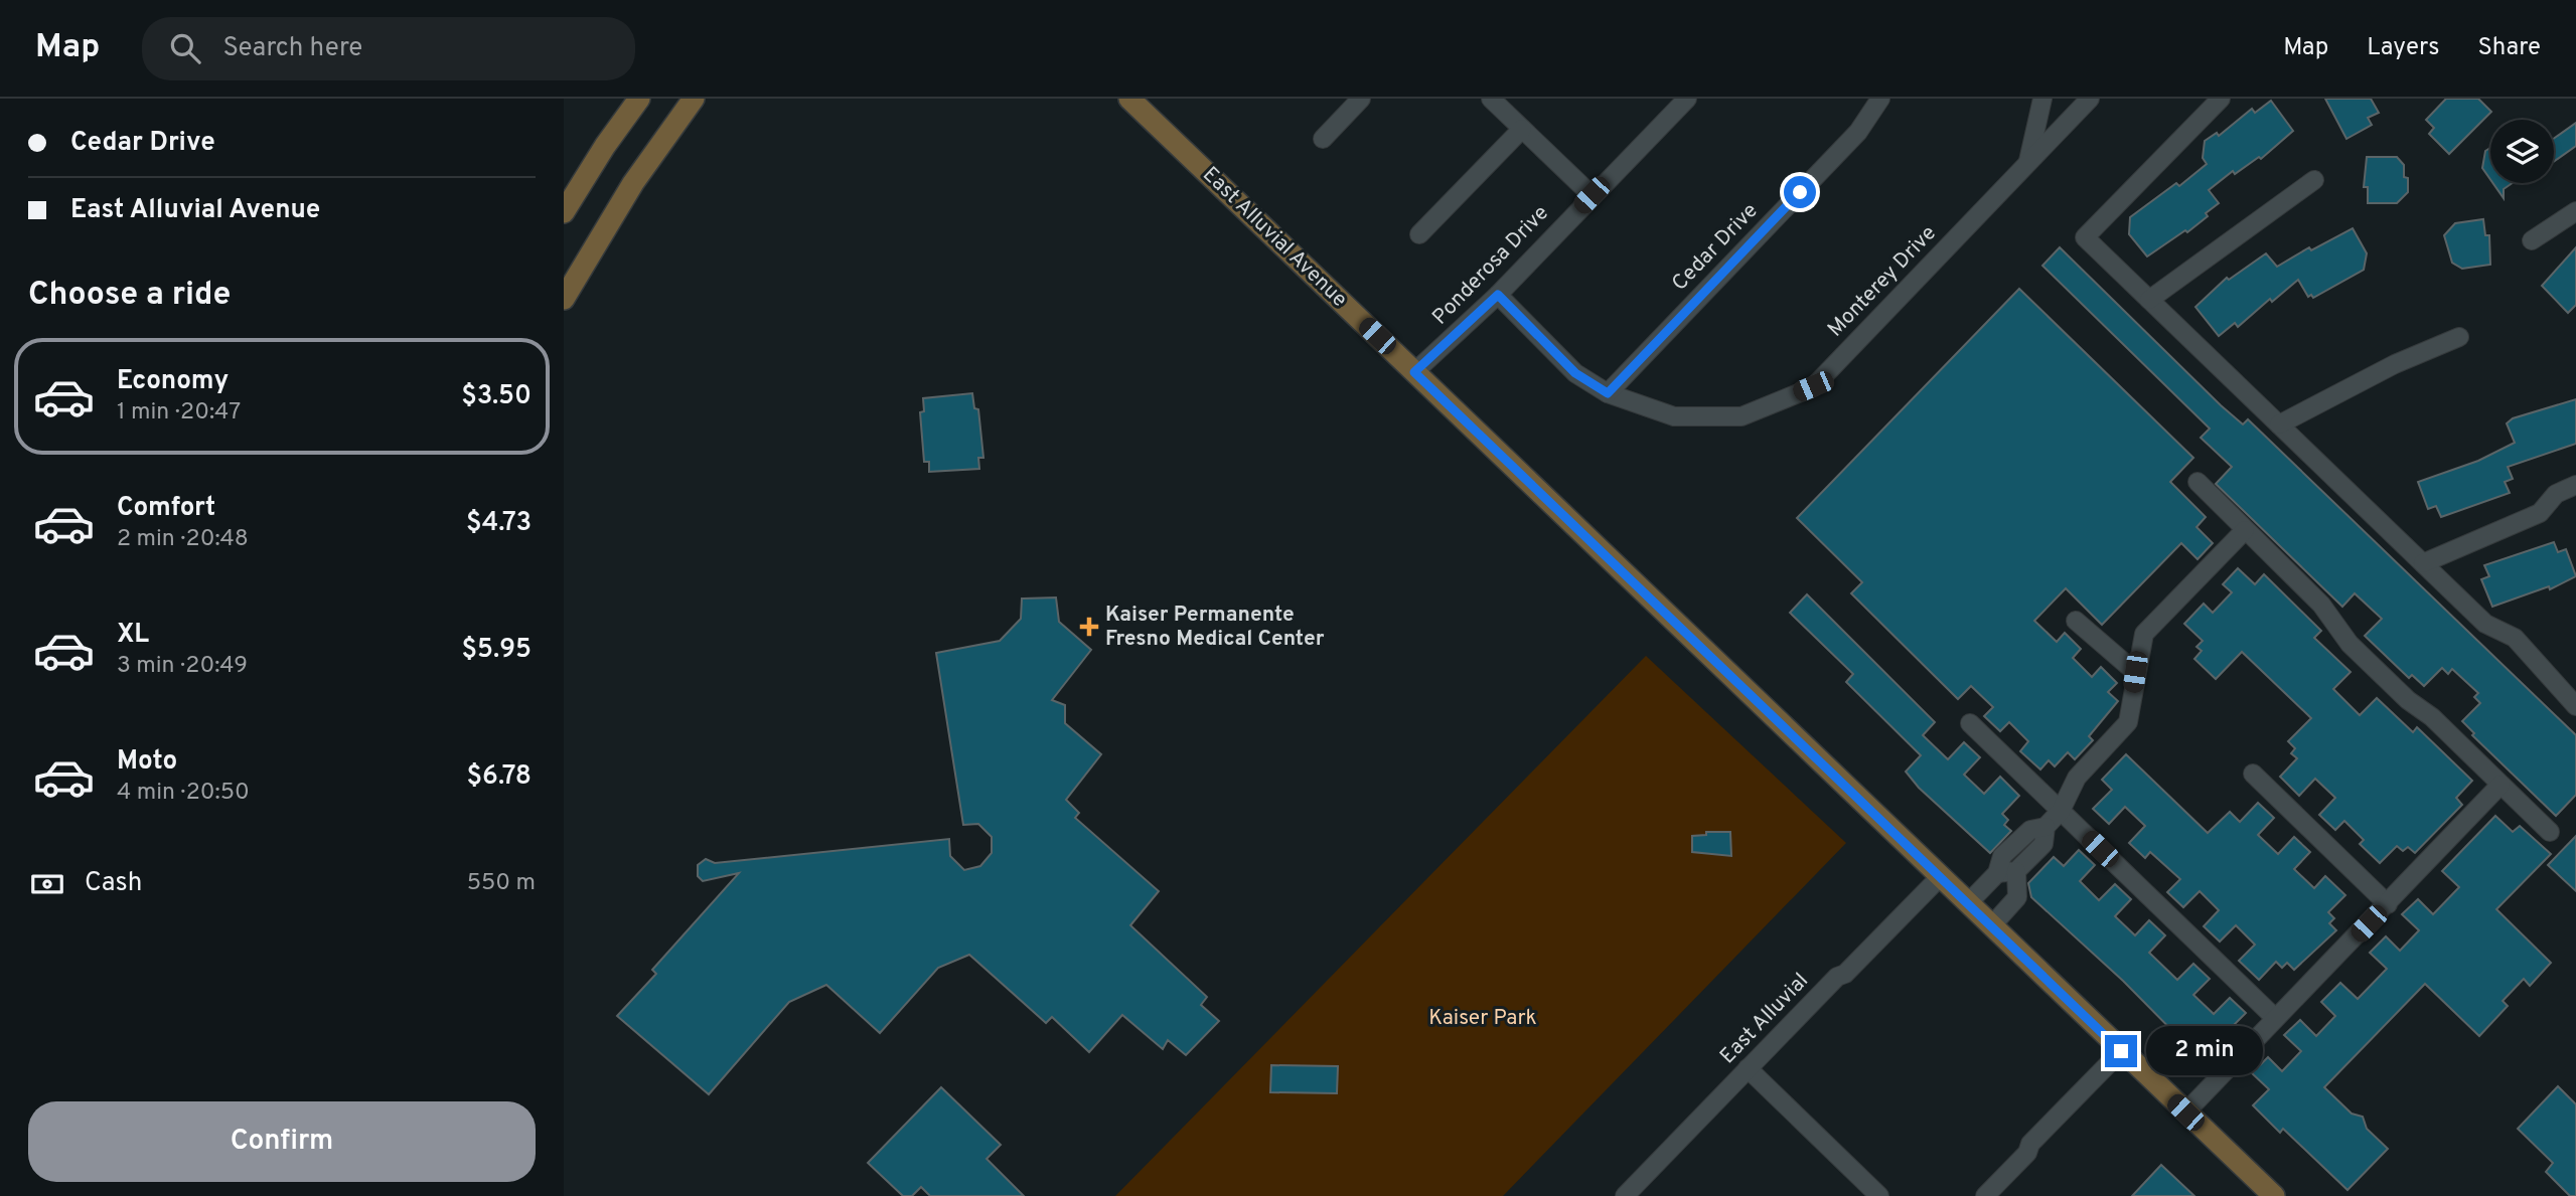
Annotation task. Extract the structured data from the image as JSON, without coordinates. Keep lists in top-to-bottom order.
{
  "streets": {
    "main road": ["East Alluvial Avenue"],
    "street": [
      "Cedar Drive",
      "Ponderosa Drive",
      "Monterey Drive",
      "East Alluvial"
    ]
  },
  "crossings": [
    ["East Alluvial Avenue", "Ponderosa Drive"],
    ["East Alluvial Avenue", "East Alluvial"],
    ["Cedar Drive", "Monterey Drive"],
    ["Ponderosa Drive", "Monterey Drive"]
  ],
  "parks": ["Kaiser Park"],
  "places": {
    "health": ["Kaiser Permanente Fresno Medical Center"]
  },
  "page": {
    "header": "Map",
    "search": "Search here",
    "nav": ["Map", "Layers", "Share"],
    "banner": ["Cedar Drive", "East Alluvial Avenue"],
    "heading": "Choose a ride",
    "list": [
      {
        "name": "Economy",
        "note": "1 min · 20:47",
        "value": "$3.50"
      },
      {
        "name": "Comfort",
        "note": "2 min · 20:48",
        "value": "$4.73"
      },
      {
        "name": "XL",
        "note": "3 min · 20:49",
        "value": "$5.95"
      },
      {
        "name": "Moto",
        "note": "4 min · 20:50",
        "value": "$6.78"
      }
    ],
    "pay": ["Cash", "550 m"],
    "bubble": "2 min",
    "buttons": "Confirm"
  }
}
